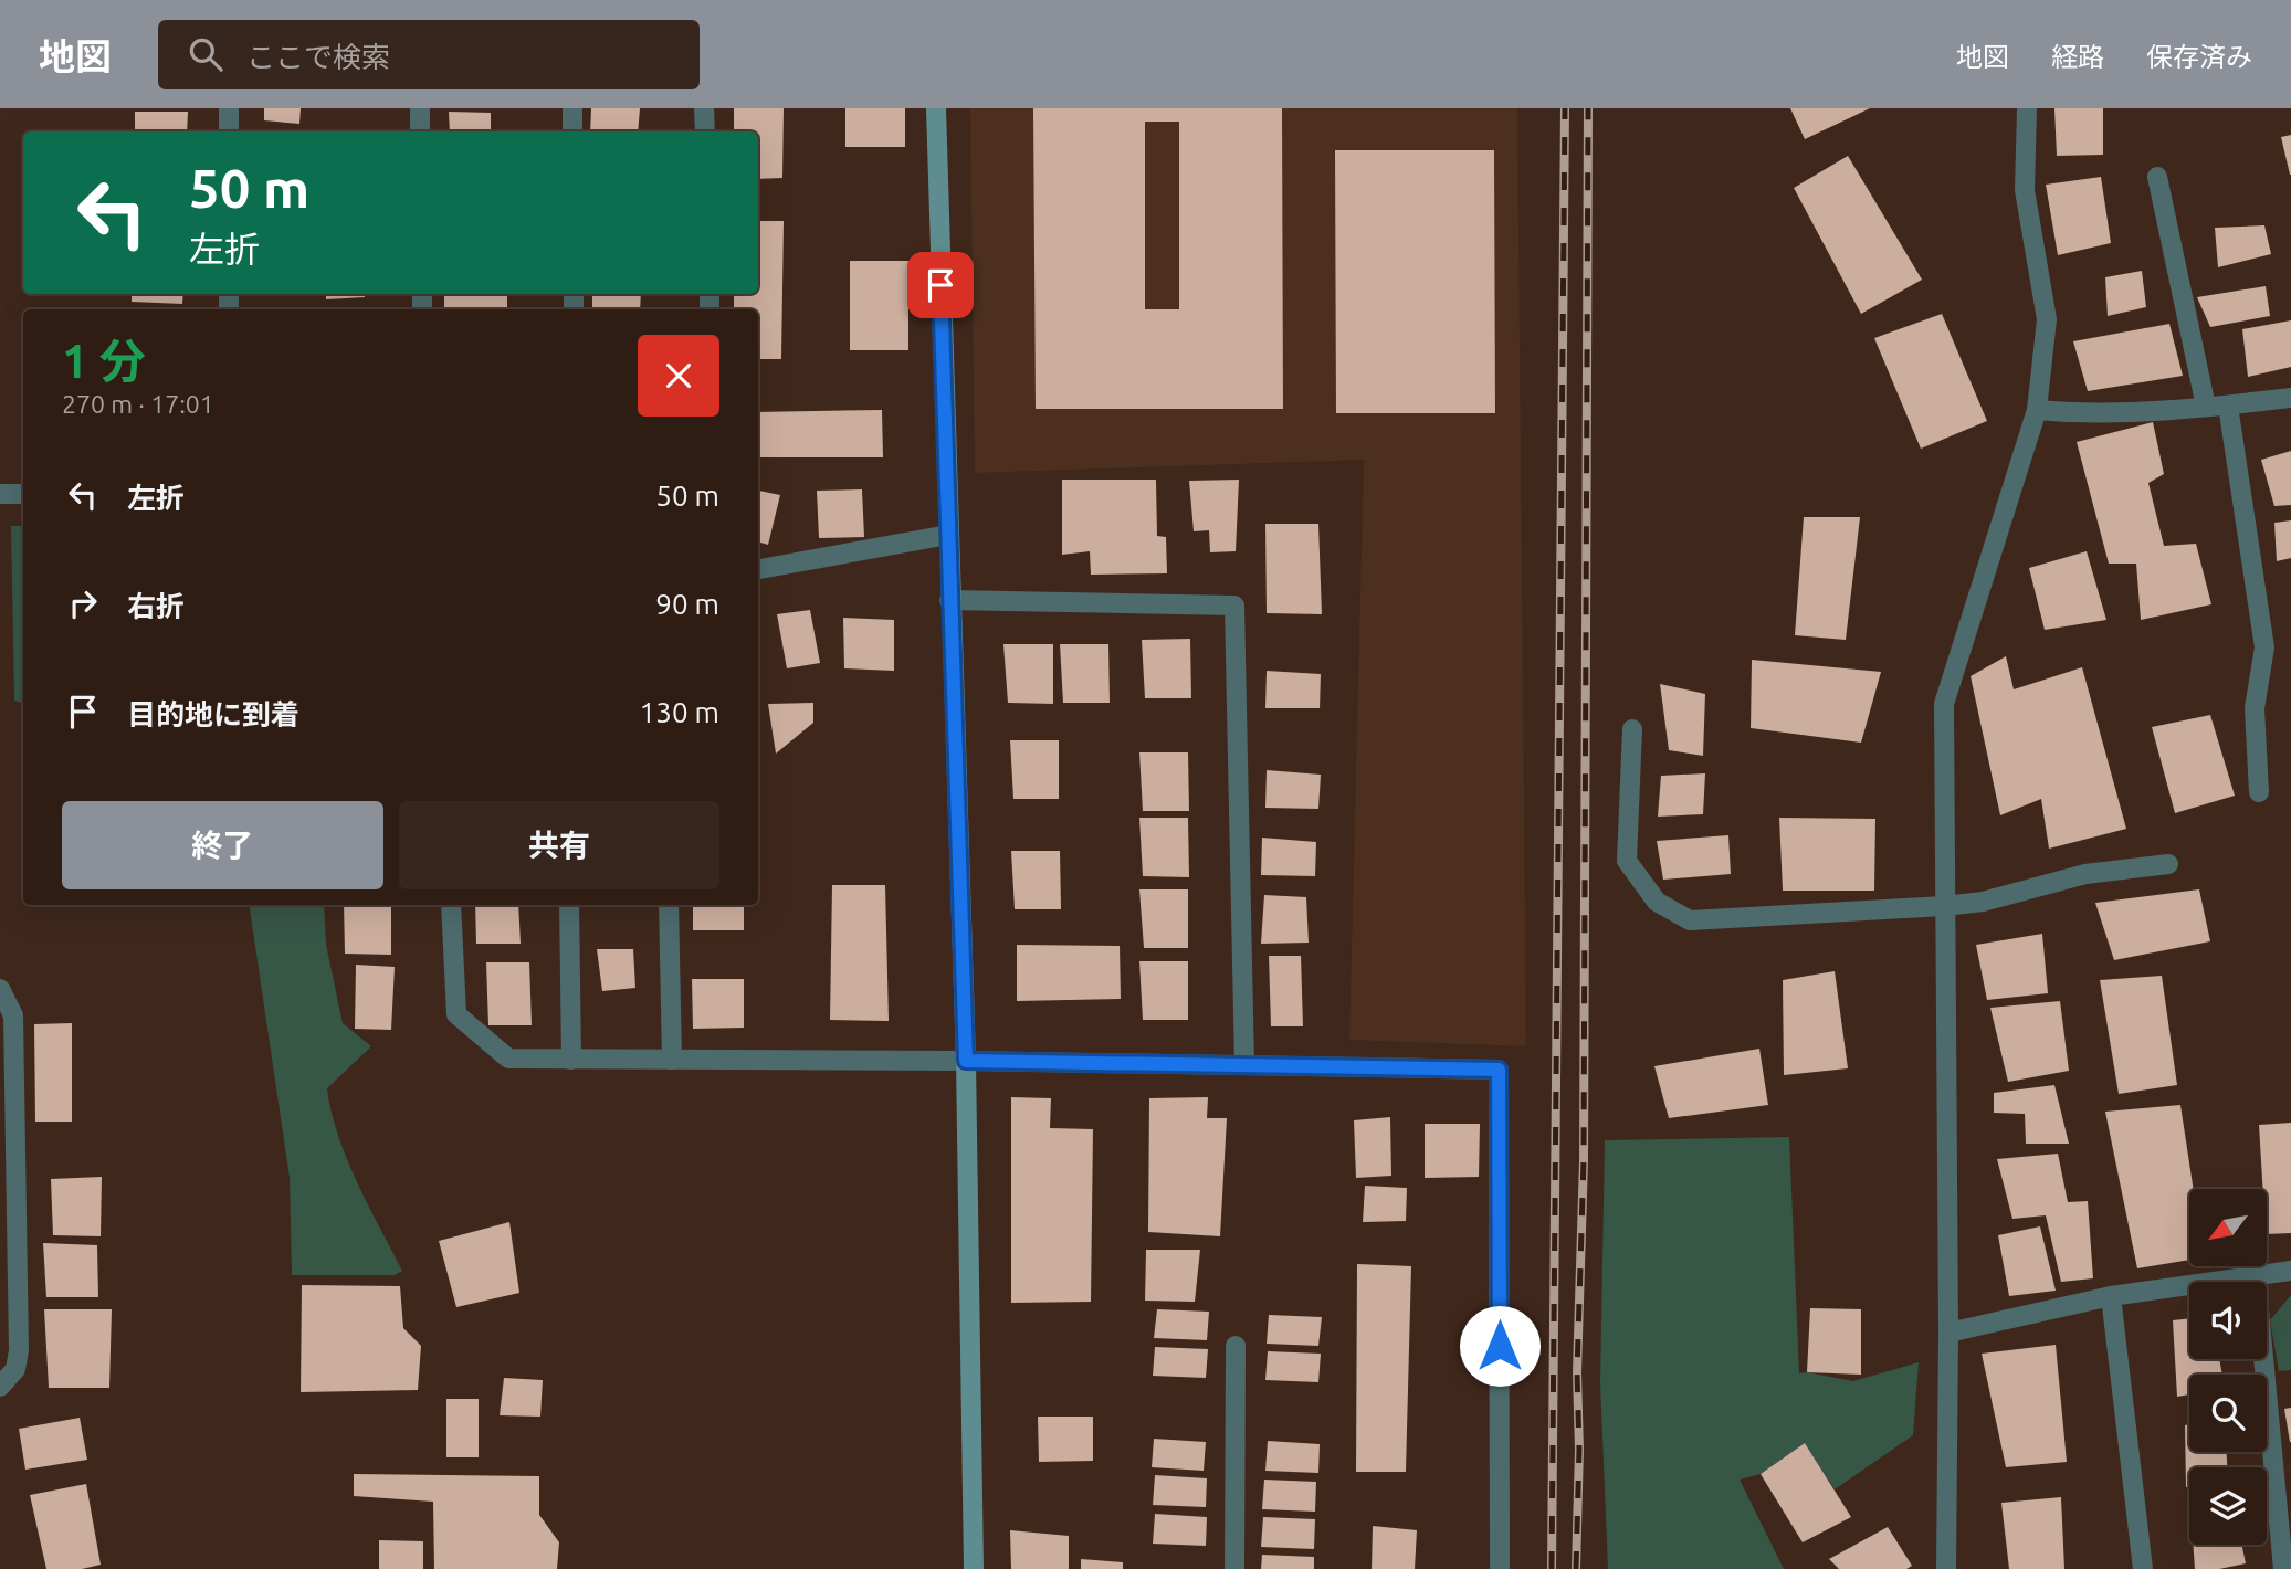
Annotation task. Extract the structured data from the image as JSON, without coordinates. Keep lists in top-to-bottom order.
{
  "north": "bottom left",
  "page": {
    "header": "地図",
    "search": "ここで検索",
    "nav": ["地図", "経路", "保存済み"],
    "turn": ["50 m", "左折"],
    "heading": ["1 分", "270 m · 17:01"],
    "list": [
      {
        "name": "左折",
        "value": "50 m"
      },
      {
        "name": "右折",
        "value": "90 m"
      },
      {
        "name": "目的地に到着",
        "value": "130 m"
      }
    ],
    "buttons": ["終了", "共有"]
  }
}
